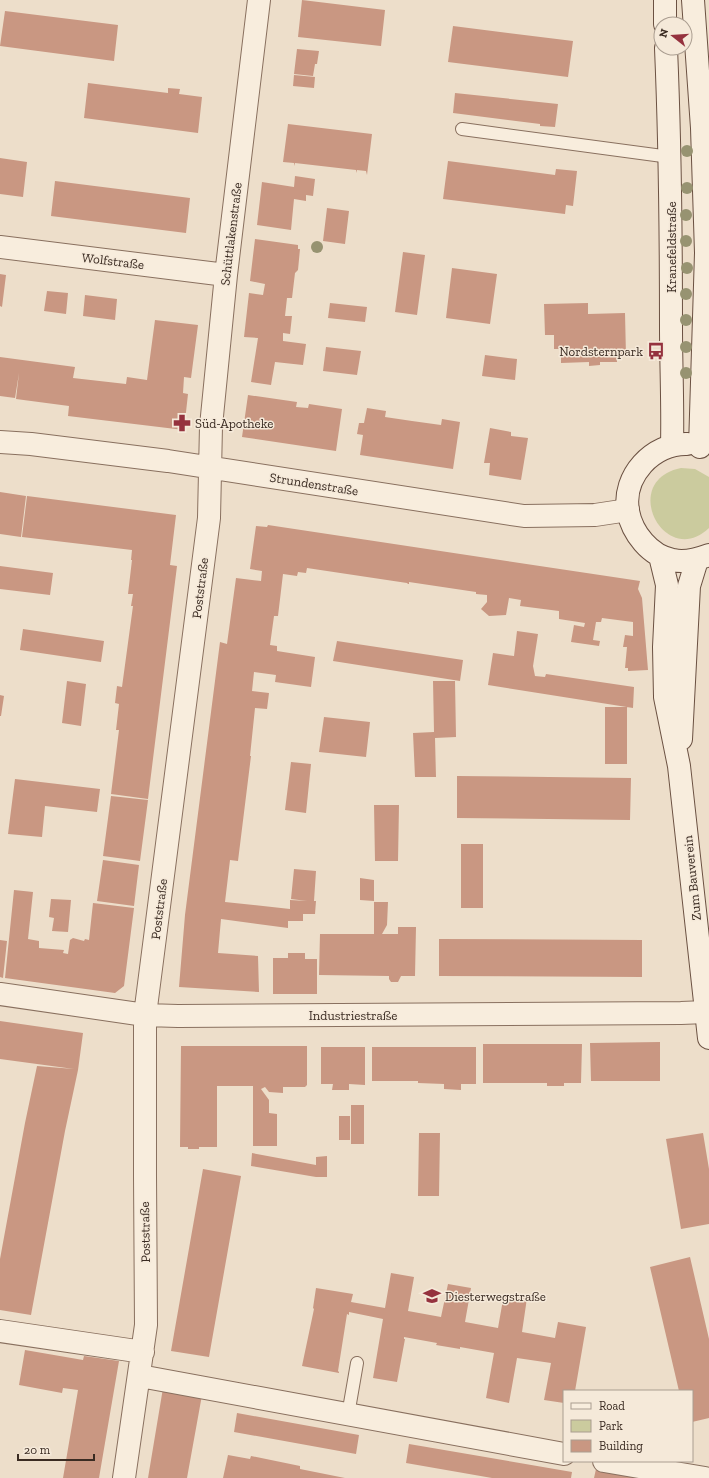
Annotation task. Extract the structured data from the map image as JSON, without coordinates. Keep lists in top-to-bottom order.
{
  "streets": {
    "street": [
      "Schüttlakenstraße",
      "Kranefeldstraße",
      "Wolfstraße",
      "Strundenstraße",
      "Poststraße",
      "Zum Bauverein",
      "Industriestraße"
    ]
  },
  "crossings": [
    ["Schüttlakenstraße", "Wolfstraße"],
    ["Schüttlakenstraße", "Strundenstraße"],
    ["Schüttlakenstraße", "Poststraße"],
    ["Strundenstraße", "Poststraße"],
    ["Poststraße", "Industriestraße"],
    ["Zum Bauverein", "Industriestraße"]
  ],
  "places": {
    "bus stop": ["Nordsternpark"],
    "pharmacy": ["Süd-Apotheke"],
    "school or university": ["Diesterwegstraße"]
  },
  "legend": ["Road", "Park", "Building"],
  "scale_bar": "20 m",
  "north": "left"
}
